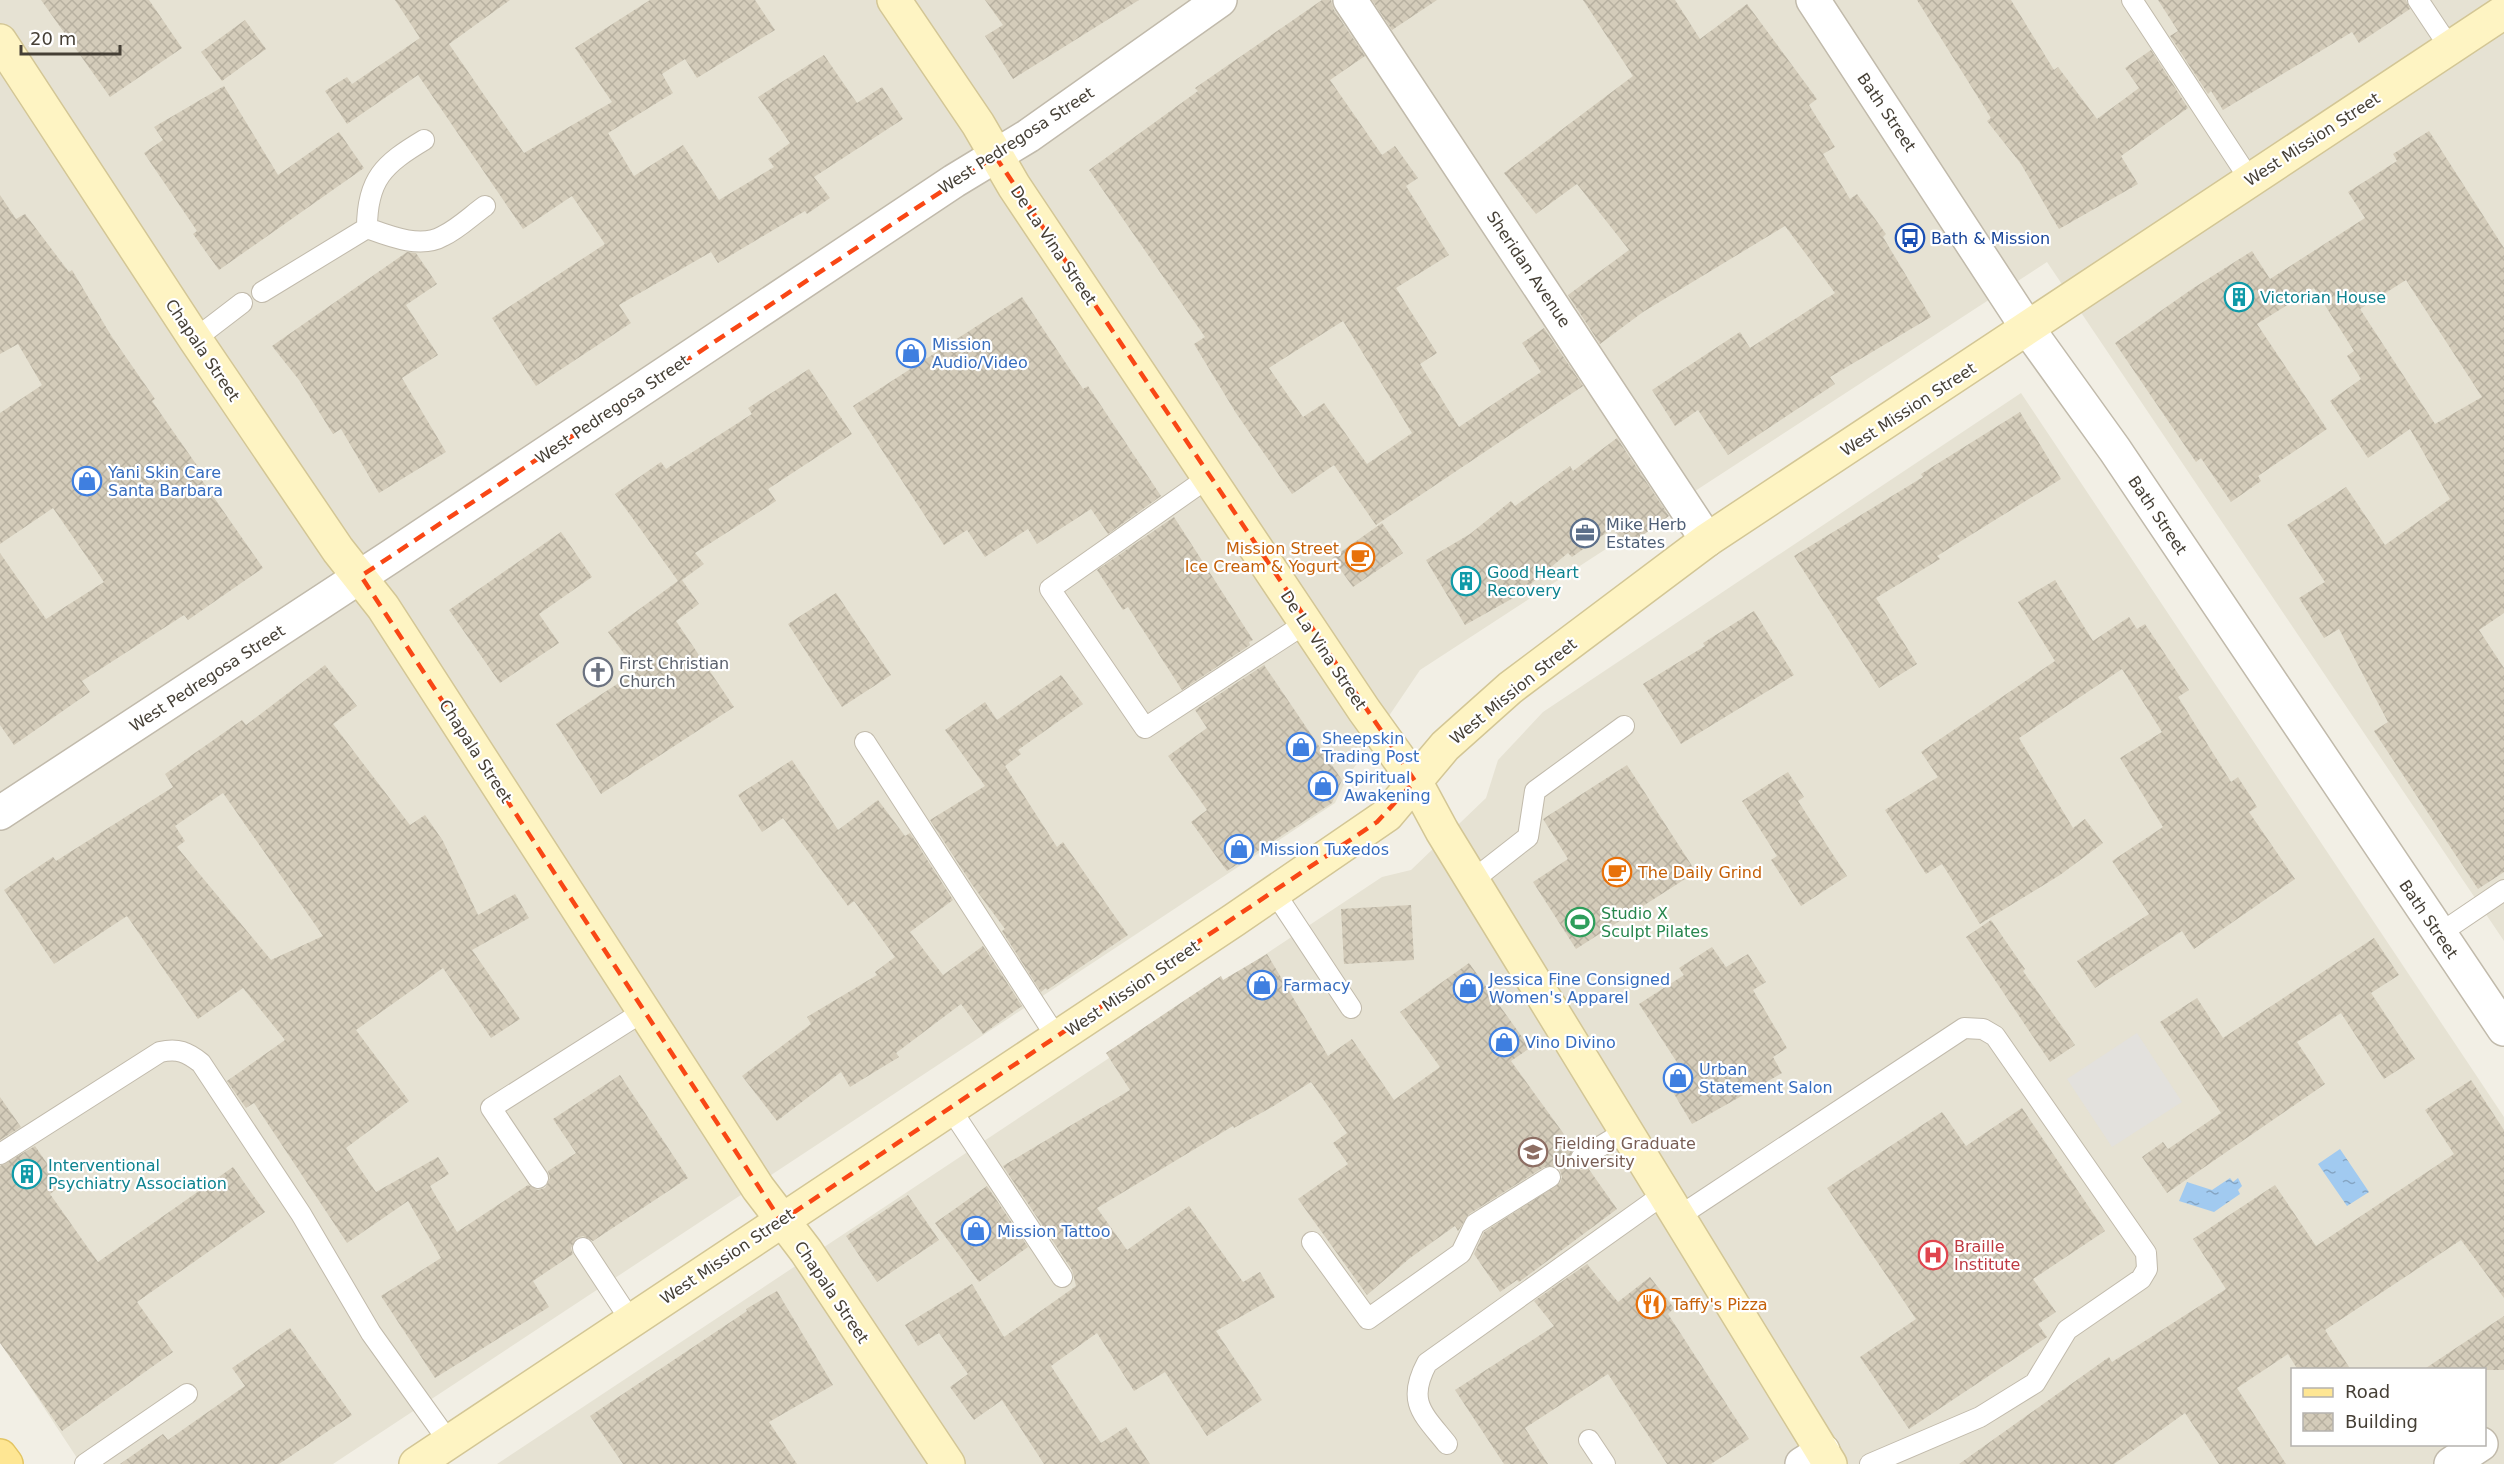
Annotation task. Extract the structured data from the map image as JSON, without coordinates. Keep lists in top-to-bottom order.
{
  "streets": {
    "street": [
      "Bath Street",
      "West Mission Street",
      "West Pedregosa Street",
      "De La Vina Street",
      "Sheridan Avenue",
      "Chapala Street"
    ]
  },
  "crossings": [
    ["Bath Street", "West Mission Street"],
    ["West Mission Street", "De La Vina Street"],
    ["West Mission Street", "Sheridan Avenue"],
    ["West Mission Street", "Chapala Street"],
    ["West Pedregosa Street", "De La Vina Street"],
    ["West Pedregosa Street", "Chapala Street"]
  ],
  "places": {
    "bus stop": ["Bath & Mission"],
    "building": ["Victorian House", "Good Heart Recovery", "Interventional Psychiatry Association"],
    "shop": [
      "Mission Audio/Video",
      "Yani Skin Care Santa Barbara",
      "Sheepskin Trading Post",
      "Spiritual Awakening",
      "Mission Tuxedos",
      "Farmacy",
      "Jessica Fine Consigned Women's Apparel",
      "Vino Divino",
      "Urban Statement Salon",
      "Mission Tattoo"
    ],
    "office": ["Mike Herb Estates"],
    "cafe": ["Mission Street Ice Cream & Yogurt", "The Daily Grind"],
    "church": ["First Christian Church"],
    "sports": ["Studio X Sculpt Pilates"],
    "school or university": ["Fielding Graduate University"],
    "hospital": ["Braille Institute"],
    "restaurant": ["Taffy's Pizza"]
  },
  "legend": ["Road", "Building"],
  "scale_bar": "20 m"
}
